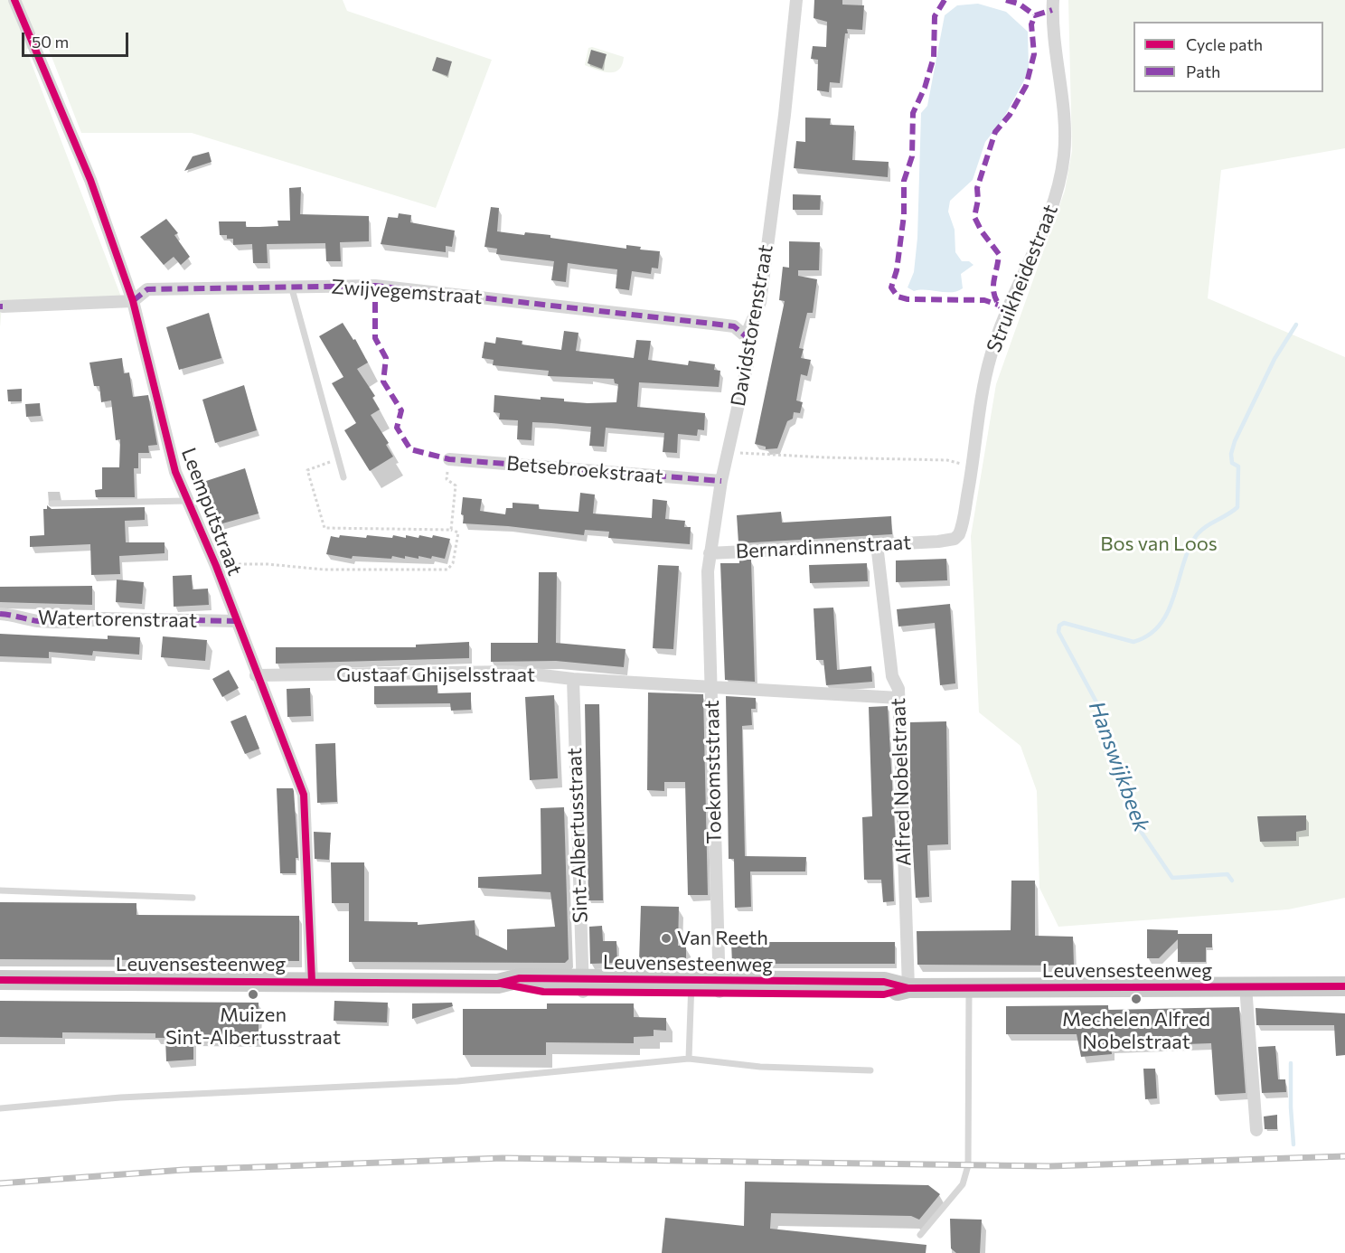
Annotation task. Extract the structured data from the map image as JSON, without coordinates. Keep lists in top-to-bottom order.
{
  "streets": {
    "main road": ["Leuvensesteenweg"],
    "street": [
      "Struikheidestraat",
      "Zwijvegemstraat",
      "Davidstorenstraat",
      "Betsebroekstraat",
      "Leemputstraat",
      "Bernardinnenstraat",
      "Watertorenstraat",
      "Gustaaf Ghijselsstraat",
      "Toekomststraat",
      "Alfred Nobelstraat",
      "Sint-Albertusstraat"
    ]
  },
  "crossings": [
    ["Struikheidestraat", "Bernardinnenstraat"],
    ["Zwijvegemstraat", "Davidstorenstraat"],
    ["Zwijvegemstraat", "Leemputstraat"],
    ["Davidstorenstraat", "Betsebroekstraat"],
    ["Davidstorenstraat", "Bernardinnenstraat"],
    ["Davidstorenstraat", "Toekomststraat"],
    ["Leemputstraat", "Watertorenstraat"],
    ["Leemputstraat", "Gustaaf Ghijselsstraat"],
    ["Leemputstraat", "Leuvensesteenweg"],
    ["Bernardinnenstraat", "Toekomststraat"],
    ["Bernardinnenstraat", "Alfred Nobelstraat"],
    ["Gustaaf Ghijselsstraat", "Toekomststraat"],
    ["Gustaaf Ghijselsstraat", "Alfred Nobelstraat"],
    ["Gustaaf Ghijselsstraat", "Sint-Albertusstraat"],
    ["Toekomststraat", "Leuvensesteenweg"],
    ["Alfred Nobelstraat", "Leuvensesteenweg"],
    ["Sint-Albertusstraat", "Leuvensesteenweg"]
  ],
  "water": ["Hanswijkbeek"],
  "parks": ["Bos van Loos"],
  "places": ["Van Reeth", "Muizen Sint-Albertusstraat", "Mechelen Alfred Nobelstraat"],
  "legend": ["Cycle path", "Path"],
  "scale_bar": "50 m"
}
